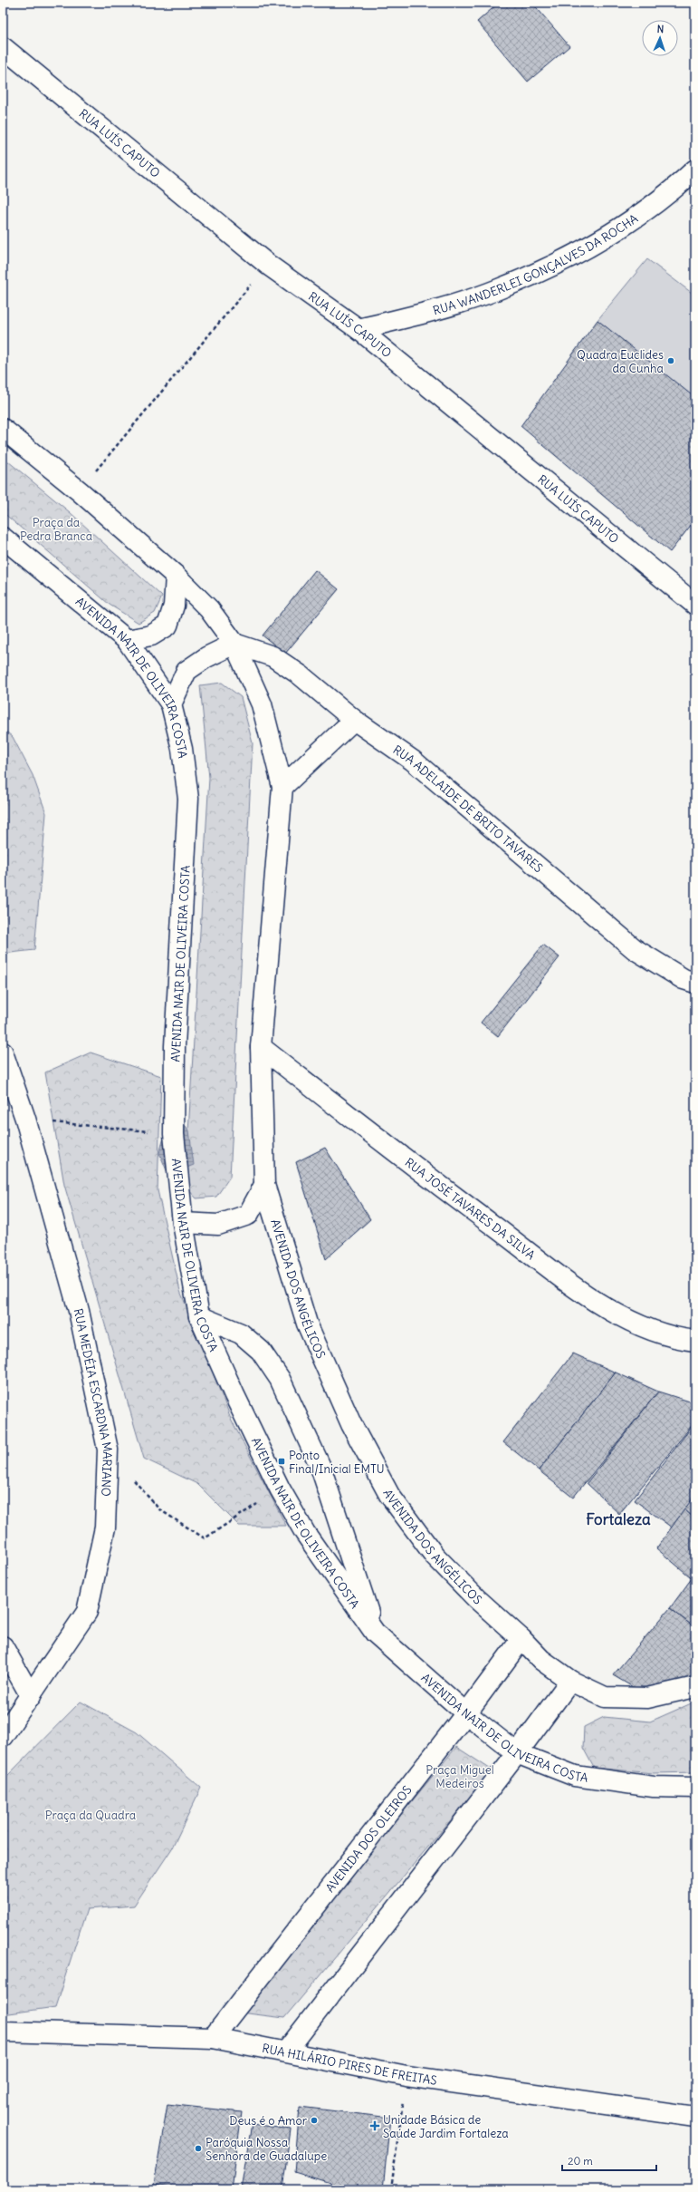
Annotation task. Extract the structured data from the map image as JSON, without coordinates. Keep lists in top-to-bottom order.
{
  "streets": {
    "street": [
      "RUA LUÍS CAPUTO",
      "RUA WANDERLEI GONÇALVES DA ROCHA",
      "AVENIDA NAIR DE OLIVEIRA COSTA",
      "RUA ADELAIDE DE BRITO TAVARES",
      "RUA JOSÉ TAVARES DA SILVA",
      "AVENIDA DOS ANGÉLICOS",
      "RUA MEDÉIA ESCARDNA MARIANO",
      "AVENIDA DOS OLEIROS",
      "RUA HILÁRIO PIRES DE FREITAS"
    ]
  },
  "crossings": [
    ["RUA LUÍS CAPUTO", "RUA WANDERLEI GONÇALVES DA ROCHA"],
    ["AVENIDA NAIR DE OLIVEIRA COSTA", "AVENIDA DOS OLEIROS"],
    ["RUA JOSÉ TAVARES DA SILVA", "AVENIDA DOS ANGÉLICOS"],
    ["AVENIDA DOS ANGÉLICOS", "AVENIDA DOS OLEIROS"],
    ["AVENIDA DOS OLEIROS", "RUA HILÁRIO PIRES DE FREITAS"]
  ],
  "districts": ["Fortaleza"],
  "parks": ["Praça da Pedra Branca", "Praça Miguel Medeiros", "Praça da Quadra"],
  "places": {
    "other": ["Quadra Euclides da Cunha", "Deus é o Amor", "Paróquia Nossa Senhora de Guadalupe"],
    "transit": ["Ponto Final/Inicial EMTU"],
    "health": ["Unidade Básica de Saúde Jardim Fortaleza"]
  },
  "scale_bar": "20 m",
  "north": "top"
}
